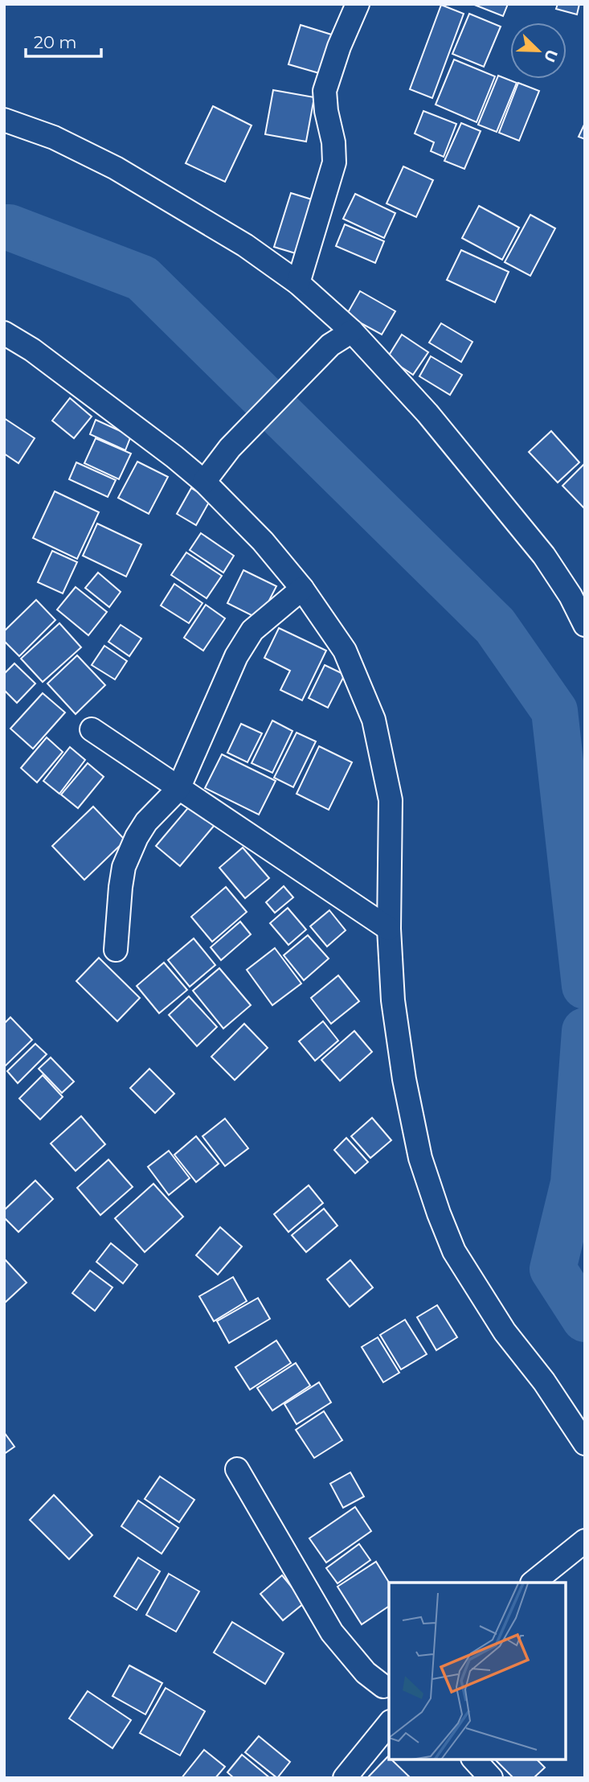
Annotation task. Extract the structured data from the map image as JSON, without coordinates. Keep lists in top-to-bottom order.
{
  "scale_bar": "20 m",
  "north": "bottom right"
}
